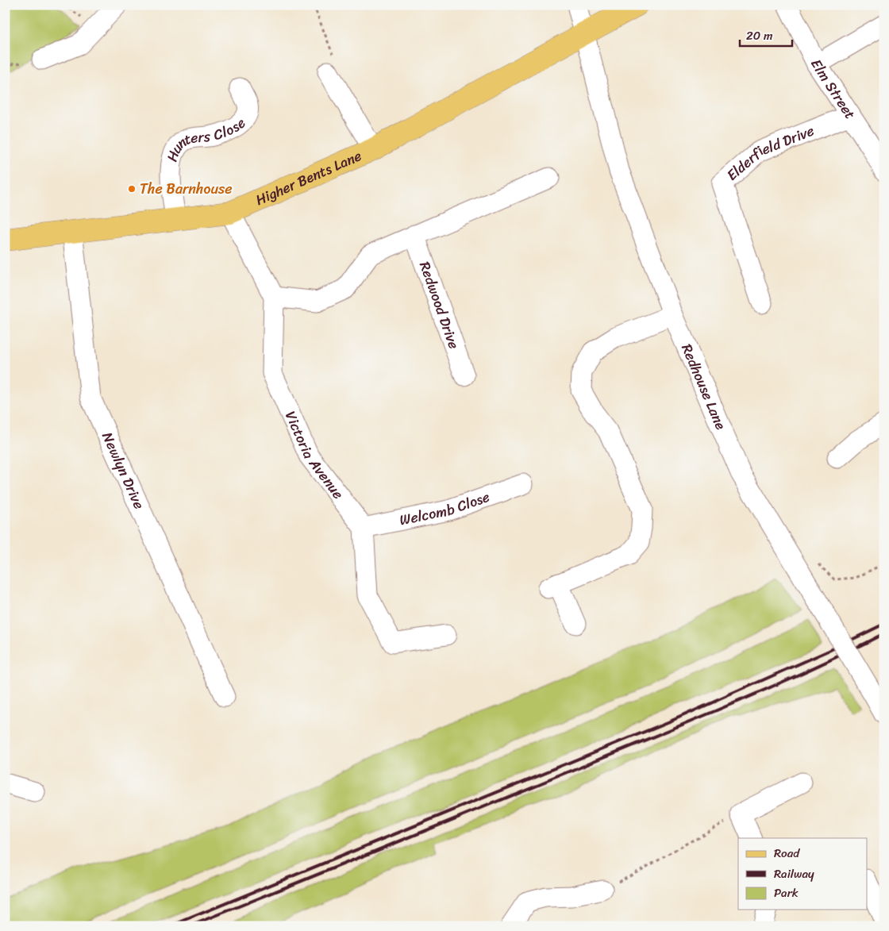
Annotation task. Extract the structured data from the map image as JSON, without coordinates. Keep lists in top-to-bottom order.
{
  "streets": {
    "main road": ["Higher Bents Lane"],
    "street": [
      "Elm Street",
      "Hunters Close",
      "Elderfield Drive",
      "Redwood Drive",
      "Redhouse Lane",
      "Victoria Avenue",
      "Newlyn Drive",
      "Welcomb Close"
    ]
  },
  "crossings": [
    ["Elm Street", "Elderfield Drive"],
    ["Hunters Close", "Higher Bents Lane"],
    ["Higher Bents Lane", "Redhouse Lane"],
    ["Higher Bents Lane", "Victoria Avenue"],
    ["Higher Bents Lane", "Newlyn Drive"],
    ["Victoria Avenue", "Welcomb Close"]
  ],
  "places": ["The Barnhouse"],
  "legend": ["Road", "Railway", "Park"],
  "scale_bar": "20 m"
}
